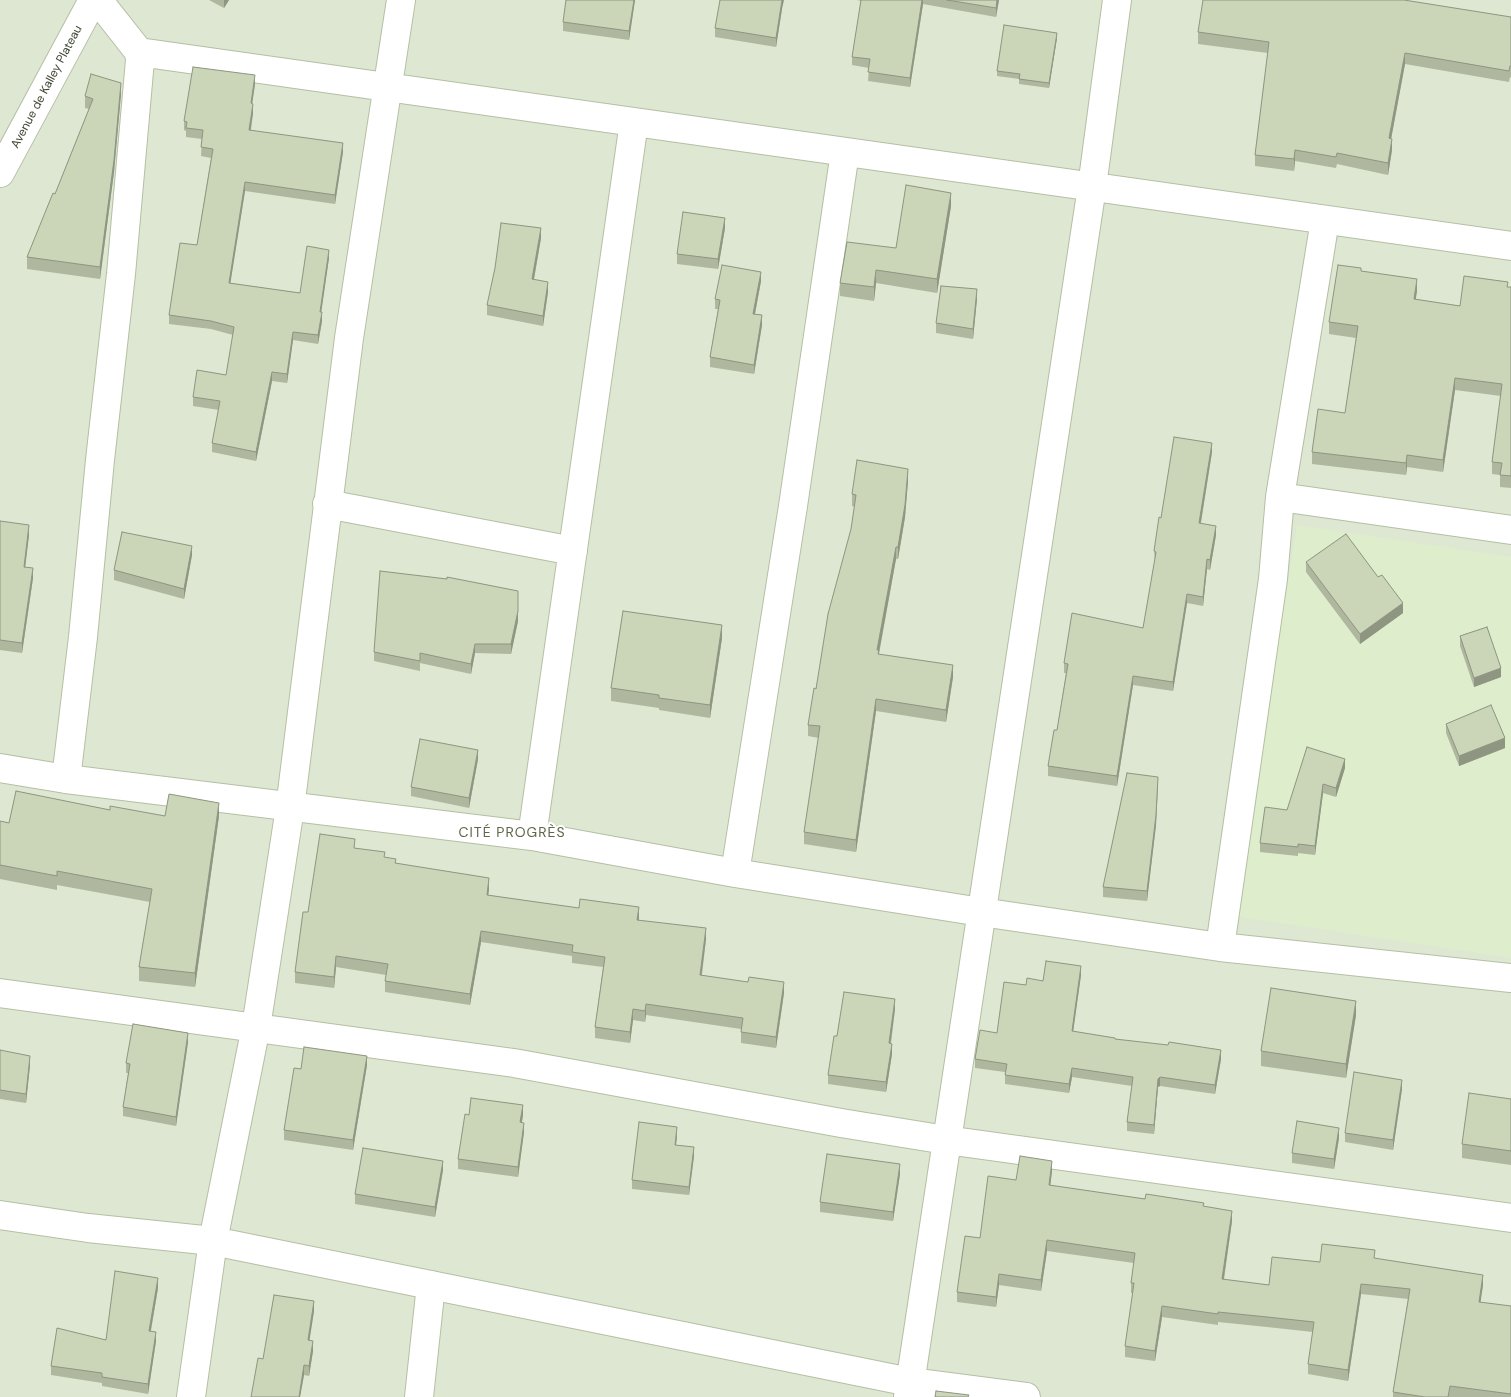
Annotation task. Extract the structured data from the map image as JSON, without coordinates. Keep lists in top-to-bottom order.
{
  "streets": {
    "street": ["Avenue de Kalley Plateau"]
  },
  "districts": ["CITÉ PROGRÈS"]
}
